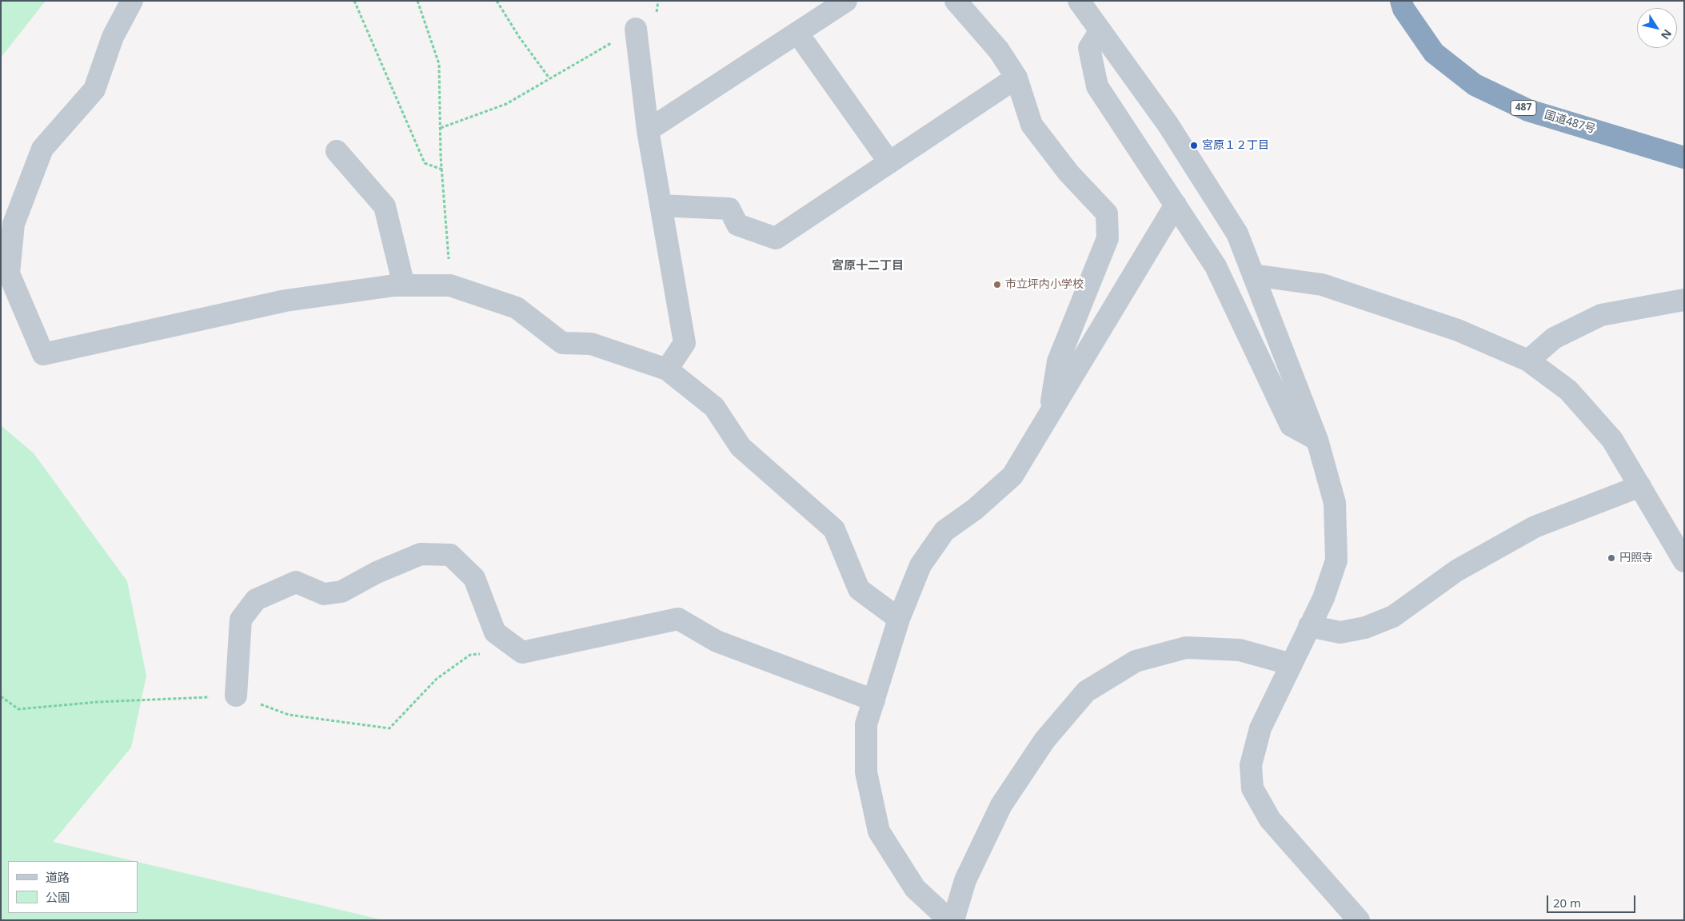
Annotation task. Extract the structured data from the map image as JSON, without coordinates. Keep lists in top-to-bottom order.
{
  "streets": {
    "highway": ["487", "国道487号"]
  },
  "districts": ["宮原十二丁目"],
  "places": ["宮原１２丁目", "市立坪内小学校", "円照寺"],
  "legend": ["道路", "公園"],
  "scale_bar": "20 m",
  "north": "bottom right"
}
